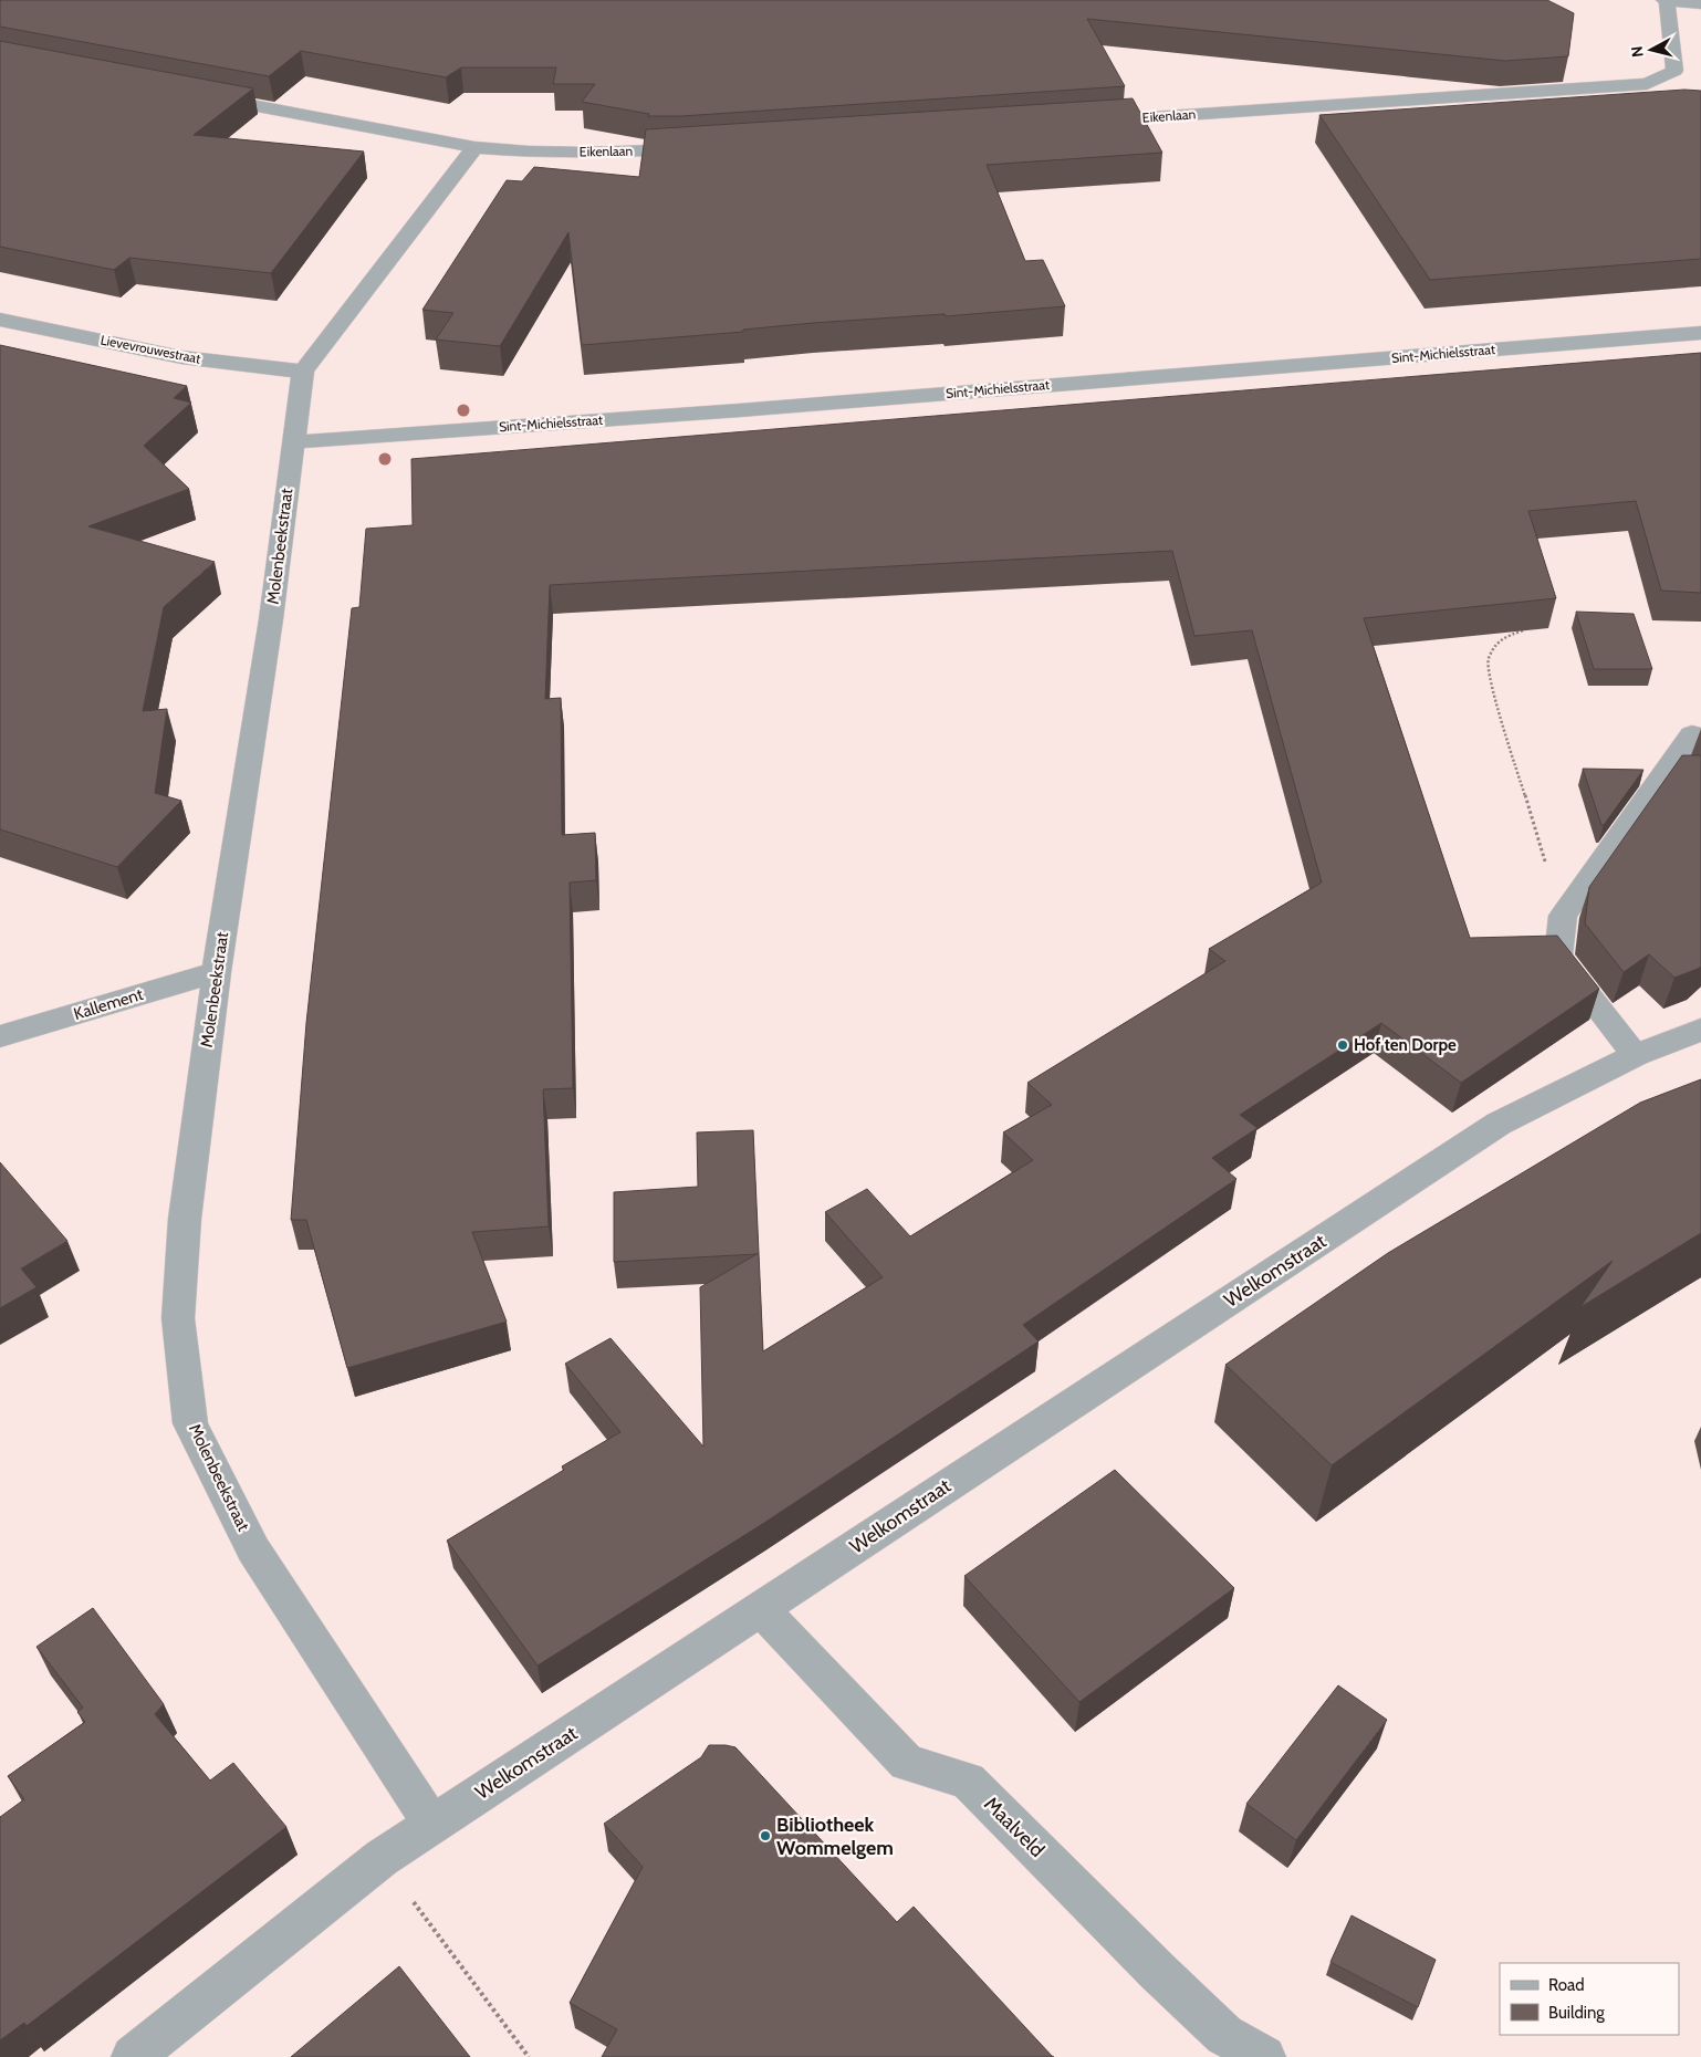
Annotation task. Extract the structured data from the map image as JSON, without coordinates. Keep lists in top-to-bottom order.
{
  "streets": {
    "street": [
      "Eikenlaan",
      "Lievevrouwestraat",
      "Sint-Michielsstraat",
      "Molenbeekstraat",
      "Kallement",
      "Welkomstraat",
      "Maalveld"
    ]
  },
  "crossings": [
    ["Eikenlaan", "Molenbeekstraat"],
    ["Lievevrouwestraat", "Molenbeekstraat"],
    ["Sint-Michielsstraat", "Molenbeekstraat"],
    ["Molenbeekstraat", "Kallement"],
    ["Molenbeekstraat", "Welkomstraat"],
    ["Welkomstraat", "Maalveld"]
  ],
  "places": ["Hof ten Dorpe", "Bibliotheek Wommelgem"],
  "legend": ["Road", "Building"],
  "north": "left"
}
